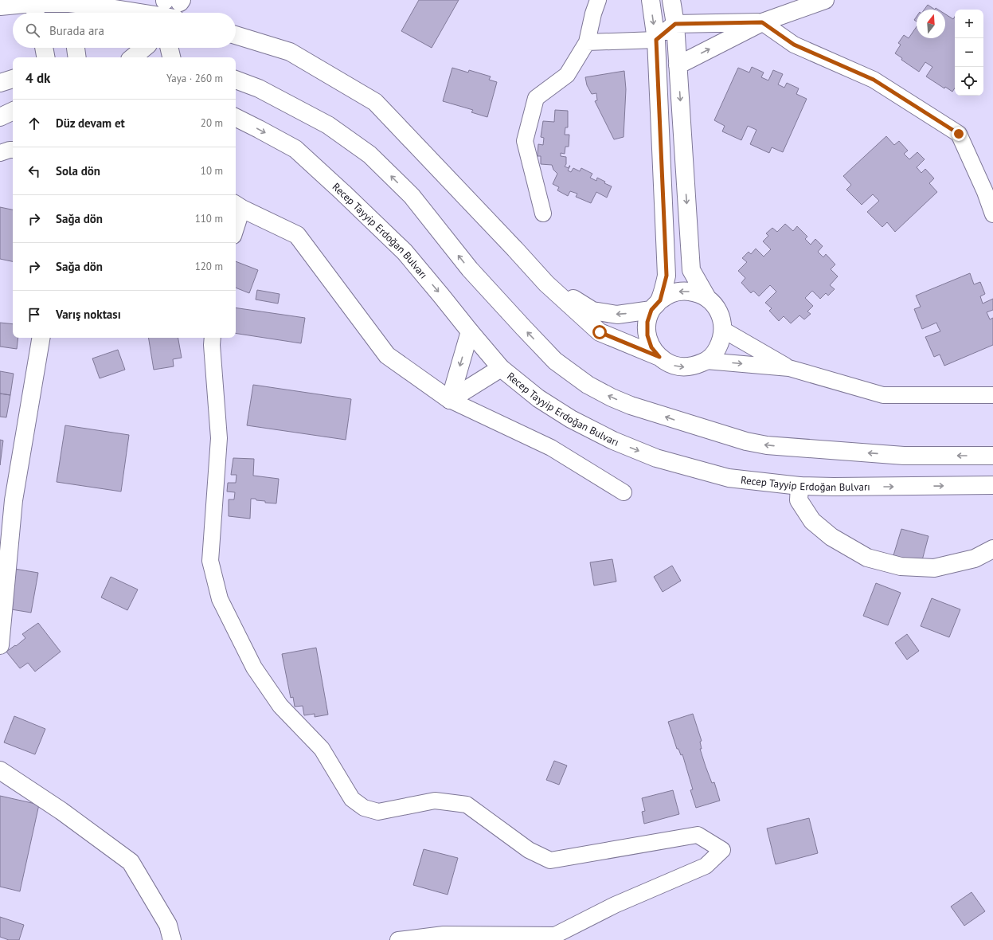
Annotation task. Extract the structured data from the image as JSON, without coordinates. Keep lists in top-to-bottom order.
{
  "streets": {
    "street": ["Recep Tayyip Erdoğan Bulvarı"]
  },
  "north": "top",
  "page": {
    "map_buttons": ["+", "−"],
    "search": "Burada ara",
    "heading": ["4 dk", "Yaya · 260 m"],
    "list": [
      ["Düz devam et", "20 m"],
      ["Sola dön", "10 m"],
      ["Sağa dön", "110 m"],
      ["Sağa dön", "120 m"],
      "Varış noktası"
    ]
  }
}
